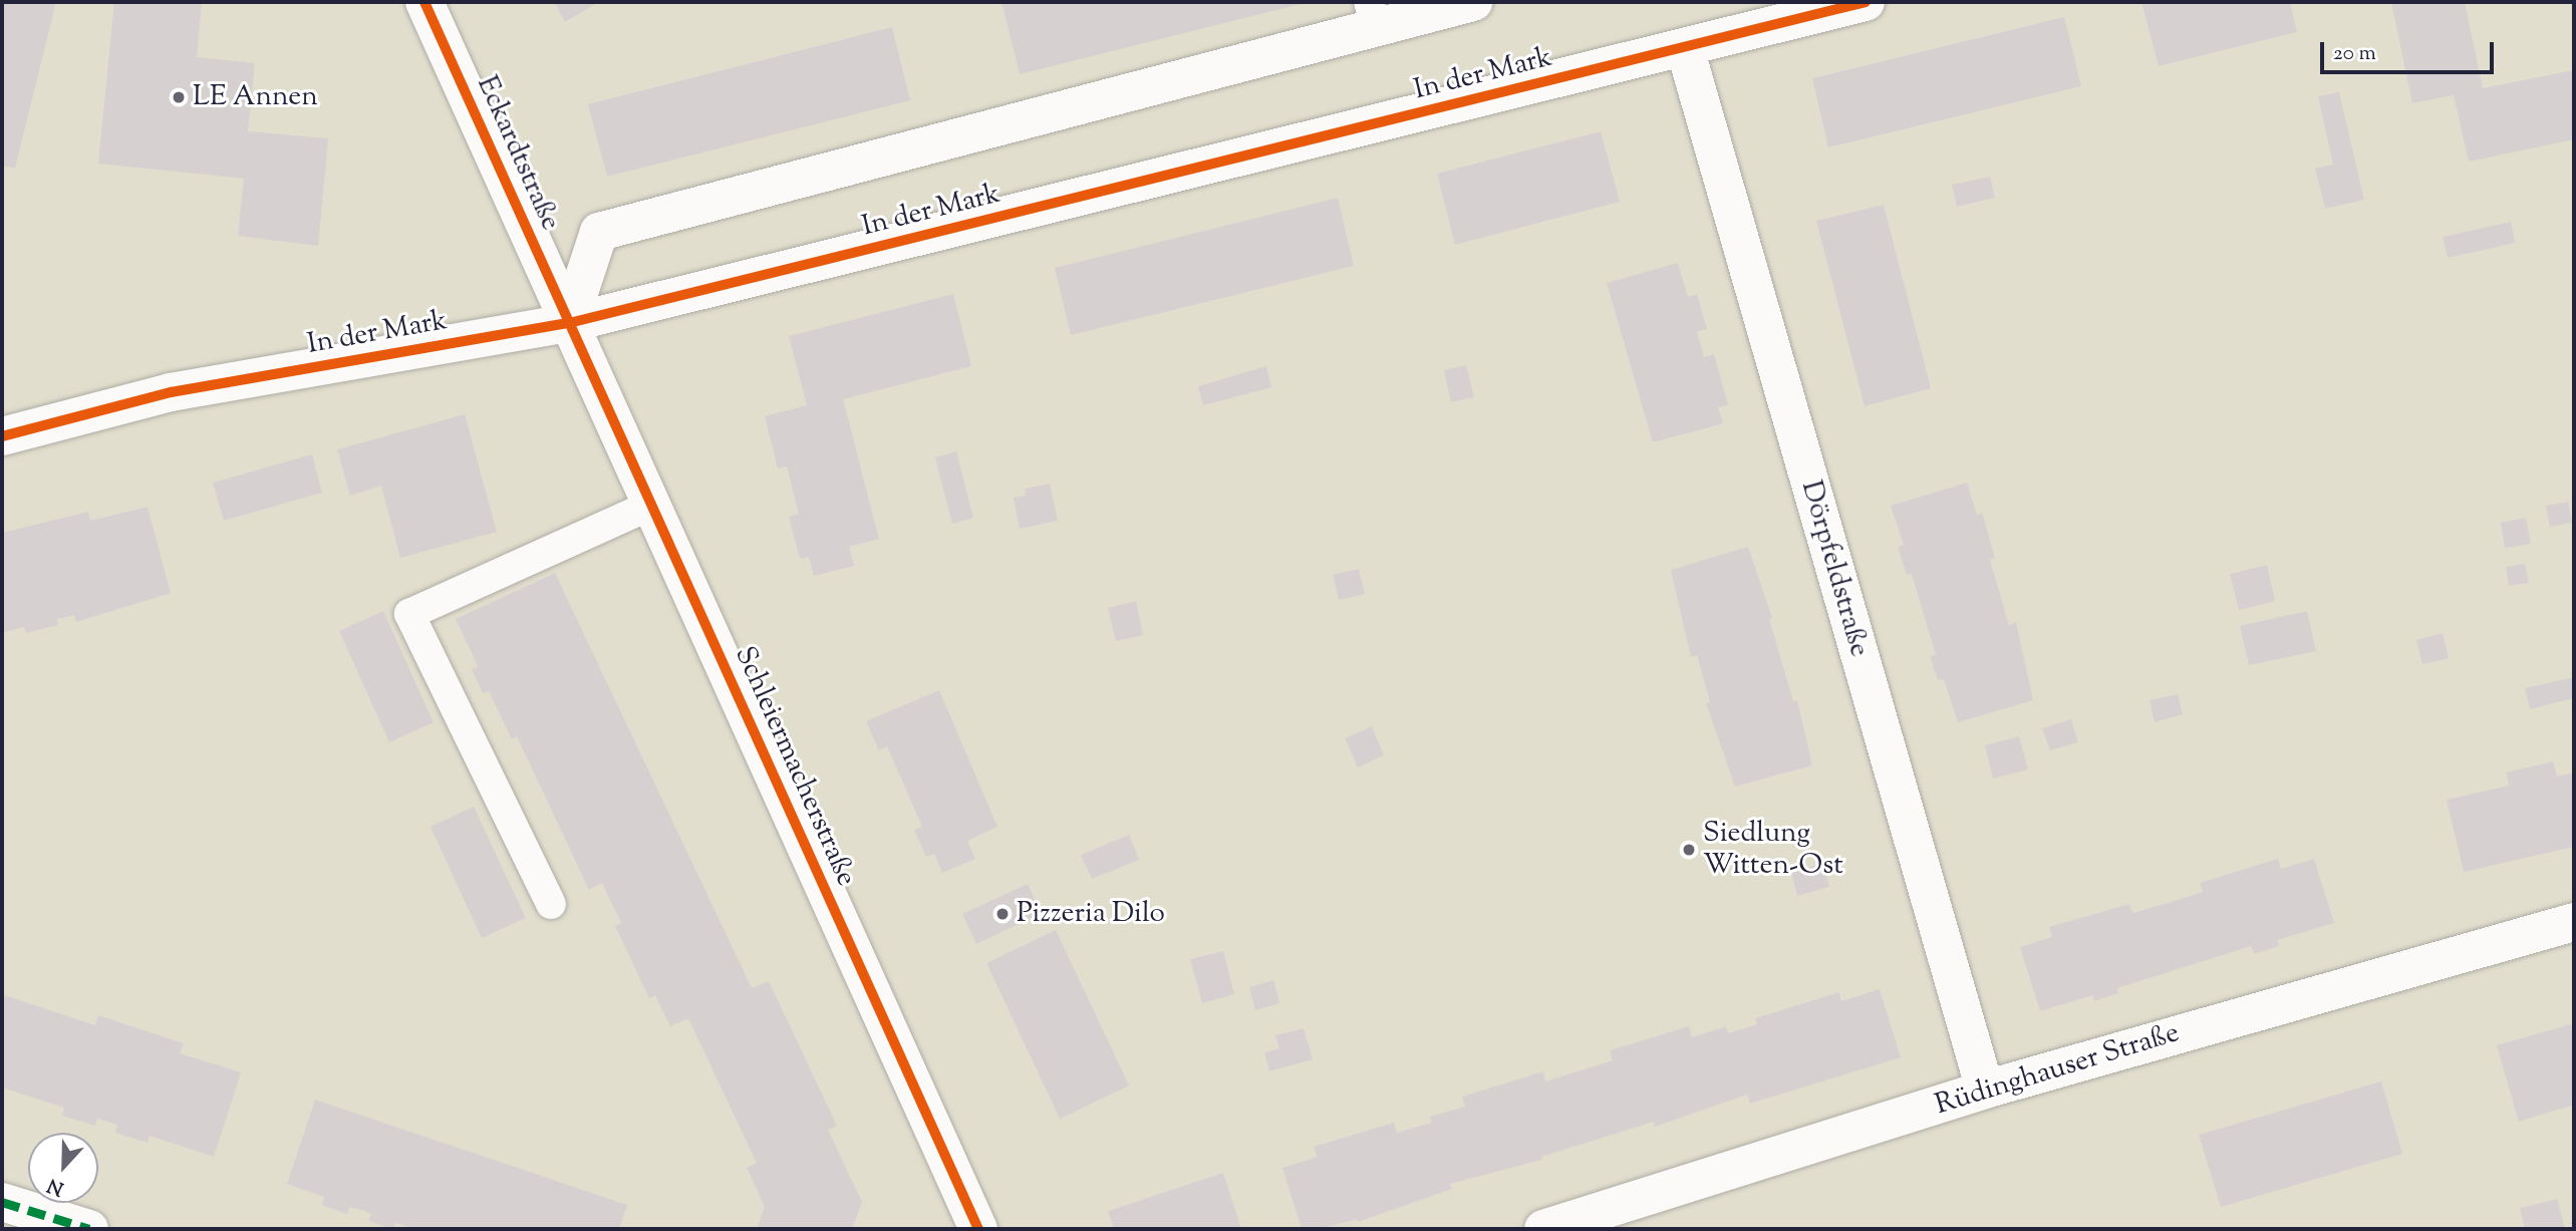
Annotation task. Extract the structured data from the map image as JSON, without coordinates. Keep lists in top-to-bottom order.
{
  "streets": {
    "street": [
      "In der Mark",
      "Eckardtstraße",
      "Dörpfeldstraße",
      "Schleiermacherstraße",
      "Rüdinghauser Straße"
    ]
  },
  "crossings": [
    ["In der Mark", "Eckardtstraße"],
    ["In der Mark", "Dörpfeldstraße"],
    ["In der Mark", "Schleiermacherstraße"],
    ["Eckardtstraße", "Schleiermacherstraße"],
    ["Dörpfeldstraße", "Rüdinghauser Straße"]
  ],
  "places": ["LE Annen", "Siedlung Witten-Ost", "Pizzeria Dilo"],
  "scale_bar": "20 m",
  "north": "bottom"
}
